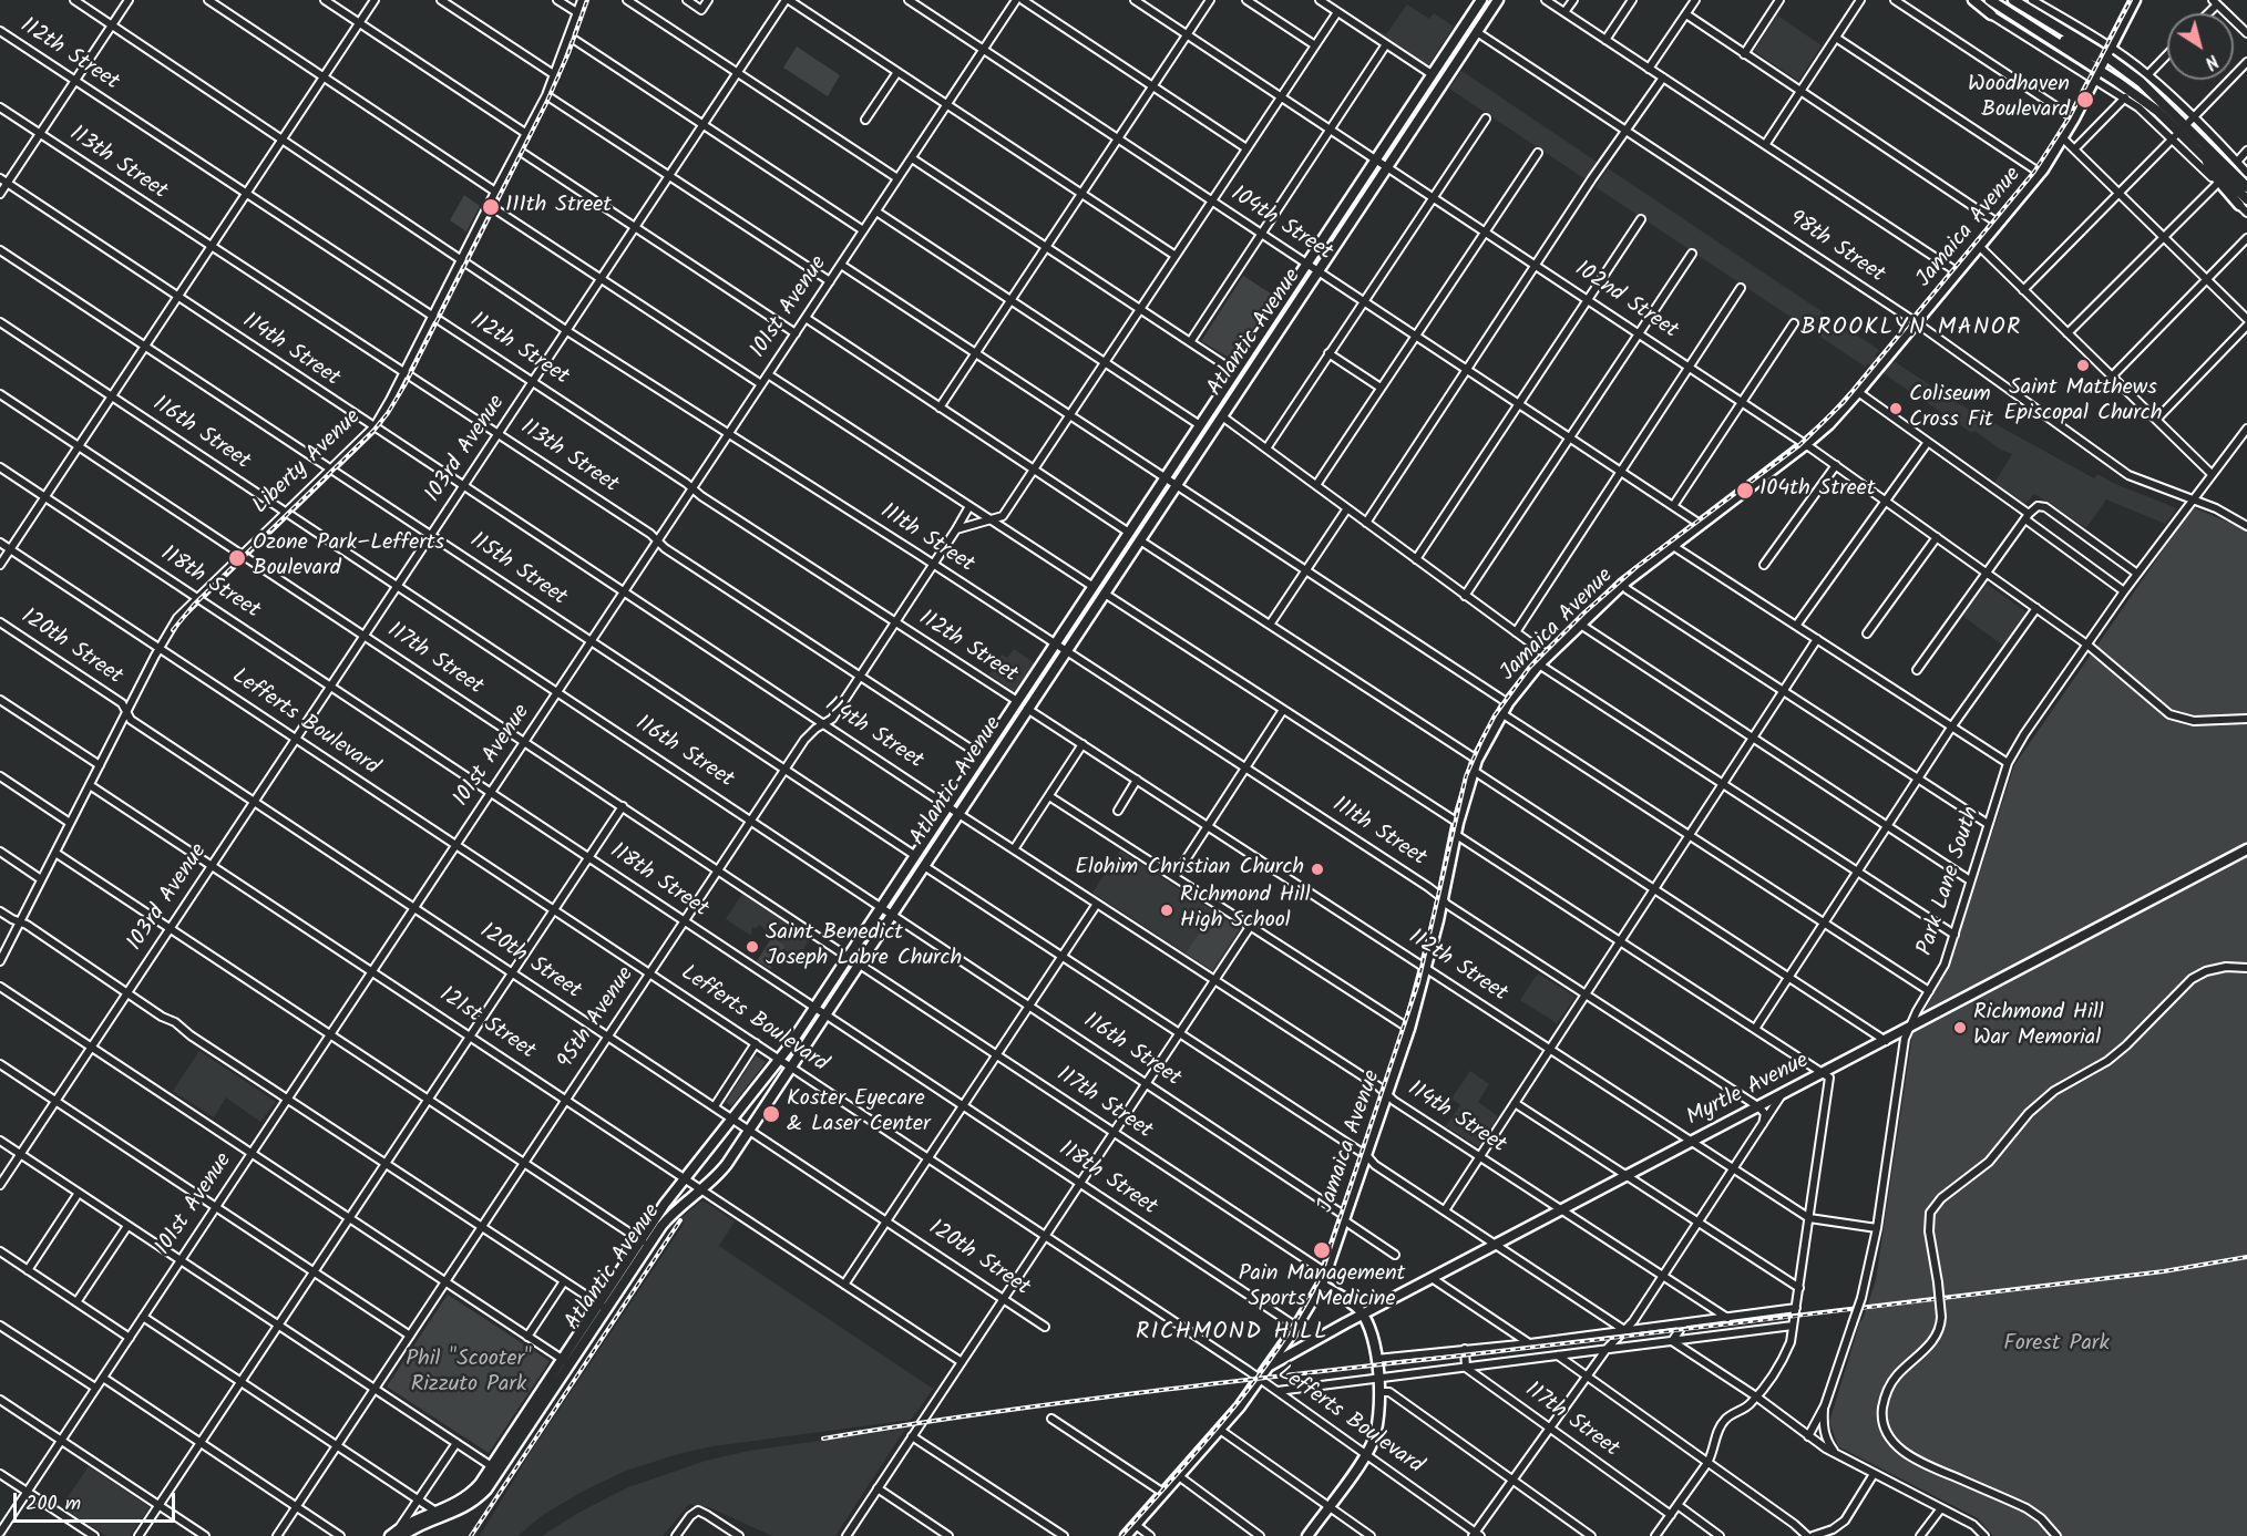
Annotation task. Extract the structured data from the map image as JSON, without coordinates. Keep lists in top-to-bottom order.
{
  "streets": {
    "main road": ["Jamaica Avenue", "Atlantic Avenue", "Myrtle Avenue"],
    "street": [
      "112th Street",
      "113th Street",
      "104th Street",
      "98th Street",
      "102nd Street",
      "101st Avenue",
      "114th Street",
      "116th Street",
      "103rd Avenue",
      "Liberty Avenue",
      "111th Street",
      "115th Street",
      "118th Street",
      "120th Street",
      "117th Street",
      "Lefferts Boulevard",
      "Park Lane South",
      "95th Avenue",
      "121st Street"
    ]
  },
  "crossings": [
    ["112th Street", "Jamaica Avenue"],
    ["112th Street", "101st Avenue"],
    ["112th Street", "Atlantic Avenue"],
    ["112th Street", "103rd Avenue"],
    ["112th Street", "Liberty Avenue"],
    ["112th Street", "Park Lane South"],
    ["112th Street", "95th Avenue"],
    ["112th Street", "Myrtle Avenue"],
    ["113th Street", "101st Avenue"],
    ["113th Street", "Atlantic Avenue"],
    ["113th Street", "103rd Avenue"],
    ["113th Street", "Liberty Avenue"],
    ["113th Street", "95th Avenue"],
    ["104th Street", "Jamaica Avenue"],
    ["104th Street", "101st Avenue"],
    ["104th Street", "Atlantic Avenue"],
    ["Jamaica Avenue", "98th Street"],
    ["Jamaica Avenue", "102nd Street"],
    ["Jamaica Avenue", "114th Street"],
    ["Jamaica Avenue", "116th Street"],
    ["Jamaica Avenue", "111th Street"],
    ["Jamaica Avenue", "118th Street"],
    ["Jamaica Avenue", "117th Street"],
    ["Jamaica Avenue", "Lefferts Boulevard"],
    ["Jamaica Avenue", "Myrtle Avenue"],
    ["98th Street", "Atlantic Avenue"],
    ["98th Street", "Park Lane South"],
    ["102nd Street", "Atlantic Avenue"],
    ["102nd Street", "Park Lane South"],
    ["101st Avenue", "114th Street"],
    ["101st Avenue", "116th Street"],
    ["101st Avenue", "111th Street"],
    ["101st Avenue", "115th Street"],
    ["101st Avenue", "118th Street"],
    ["101st Avenue", "120th Street"],
    ["101st Avenue", "117th Street"],
    ["101st Avenue", "Lefferts Boulevard"],
    ["101st Avenue", "121st Street"],
    ["Atlantic Avenue", "114th Street"],
    ["Atlantic Avenue", "116th Street"],
    ["Atlantic Avenue", "111th Street"],
    ["Atlantic Avenue", "115th Street"],
    ["Atlantic Avenue", "118th Street"],
    ["Atlantic Avenue", "120th Street"],
    ["Atlantic Avenue", "117th Street"],
    ["Atlantic Avenue", "Lefferts Boulevard"],
    ["Atlantic Avenue", "121st Street"],
    ["114th Street", "103rd Avenue"],
    ["114th Street", "Liberty Avenue"],
    ["114th Street", "95th Avenue"],
    ["114th Street", "Myrtle Avenue"],
    ["116th Street", "103rd Avenue"],
    ["116th Street", "Liberty Avenue"],
    ["116th Street", "95th Avenue"],
    ["103rd Avenue", "111th Street"],
    ["103rd Avenue", "115th Street"],
    ["103rd Avenue", "118th Street"],
    ["103rd Avenue", "120th Street"],
    ["103rd Avenue", "117th Street"],
    ["103rd Avenue", "Lefferts Boulevard"],
    ["103rd Avenue", "121st Street"],
    ["Liberty Avenue", "111th Street"],
    ["Liberty Avenue", "115th Street"],
    ["Liberty Avenue", "118th Street"],
    ["Liberty Avenue", "120th Street"],
    ["Liberty Avenue", "117th Street"],
    ["Liberty Avenue", "Lefferts Boulevard"],
    ["Liberty Avenue", "121st Street"],
    ["111th Street", "95th Avenue"],
    ["111th Street", "Myrtle Avenue"],
    ["115th Street", "95th Avenue"],
    ["118th Street", "95th Avenue"],
    ["120th Street", "95th Avenue"],
    ["117th Street", "95th Avenue"],
    ["Lefferts Boulevard", "95th Avenue"],
    ["Park Lane South", "Myrtle Avenue"],
    ["95th Avenue", "121st Street"]
  ],
  "districts": ["BROOKLYN MANOR", "RICHMOND HILL"],
  "parks": ["Forest Park", "Phil \"Scooter\" Rizzuto Park"],
  "places": [
    "Woodhaven Boulevard",
    "111th Street",
    "Saint Matthews Episcopal Church",
    "Coliseum Cross Fit",
    "104th Street",
    "Ozone Park–Lefferts Boulevard",
    "Elohim Christian Church",
    "Richmond Hill High School",
    "Saint Benedict Joseph Labre Church",
    "Richmond Hill War Memorial",
    "Koster Eyecare & Laser Center",
    "Pain Management Sports Medicine"
  ],
  "scale_bar": "200 m",
  "north": "bottom right"
}
